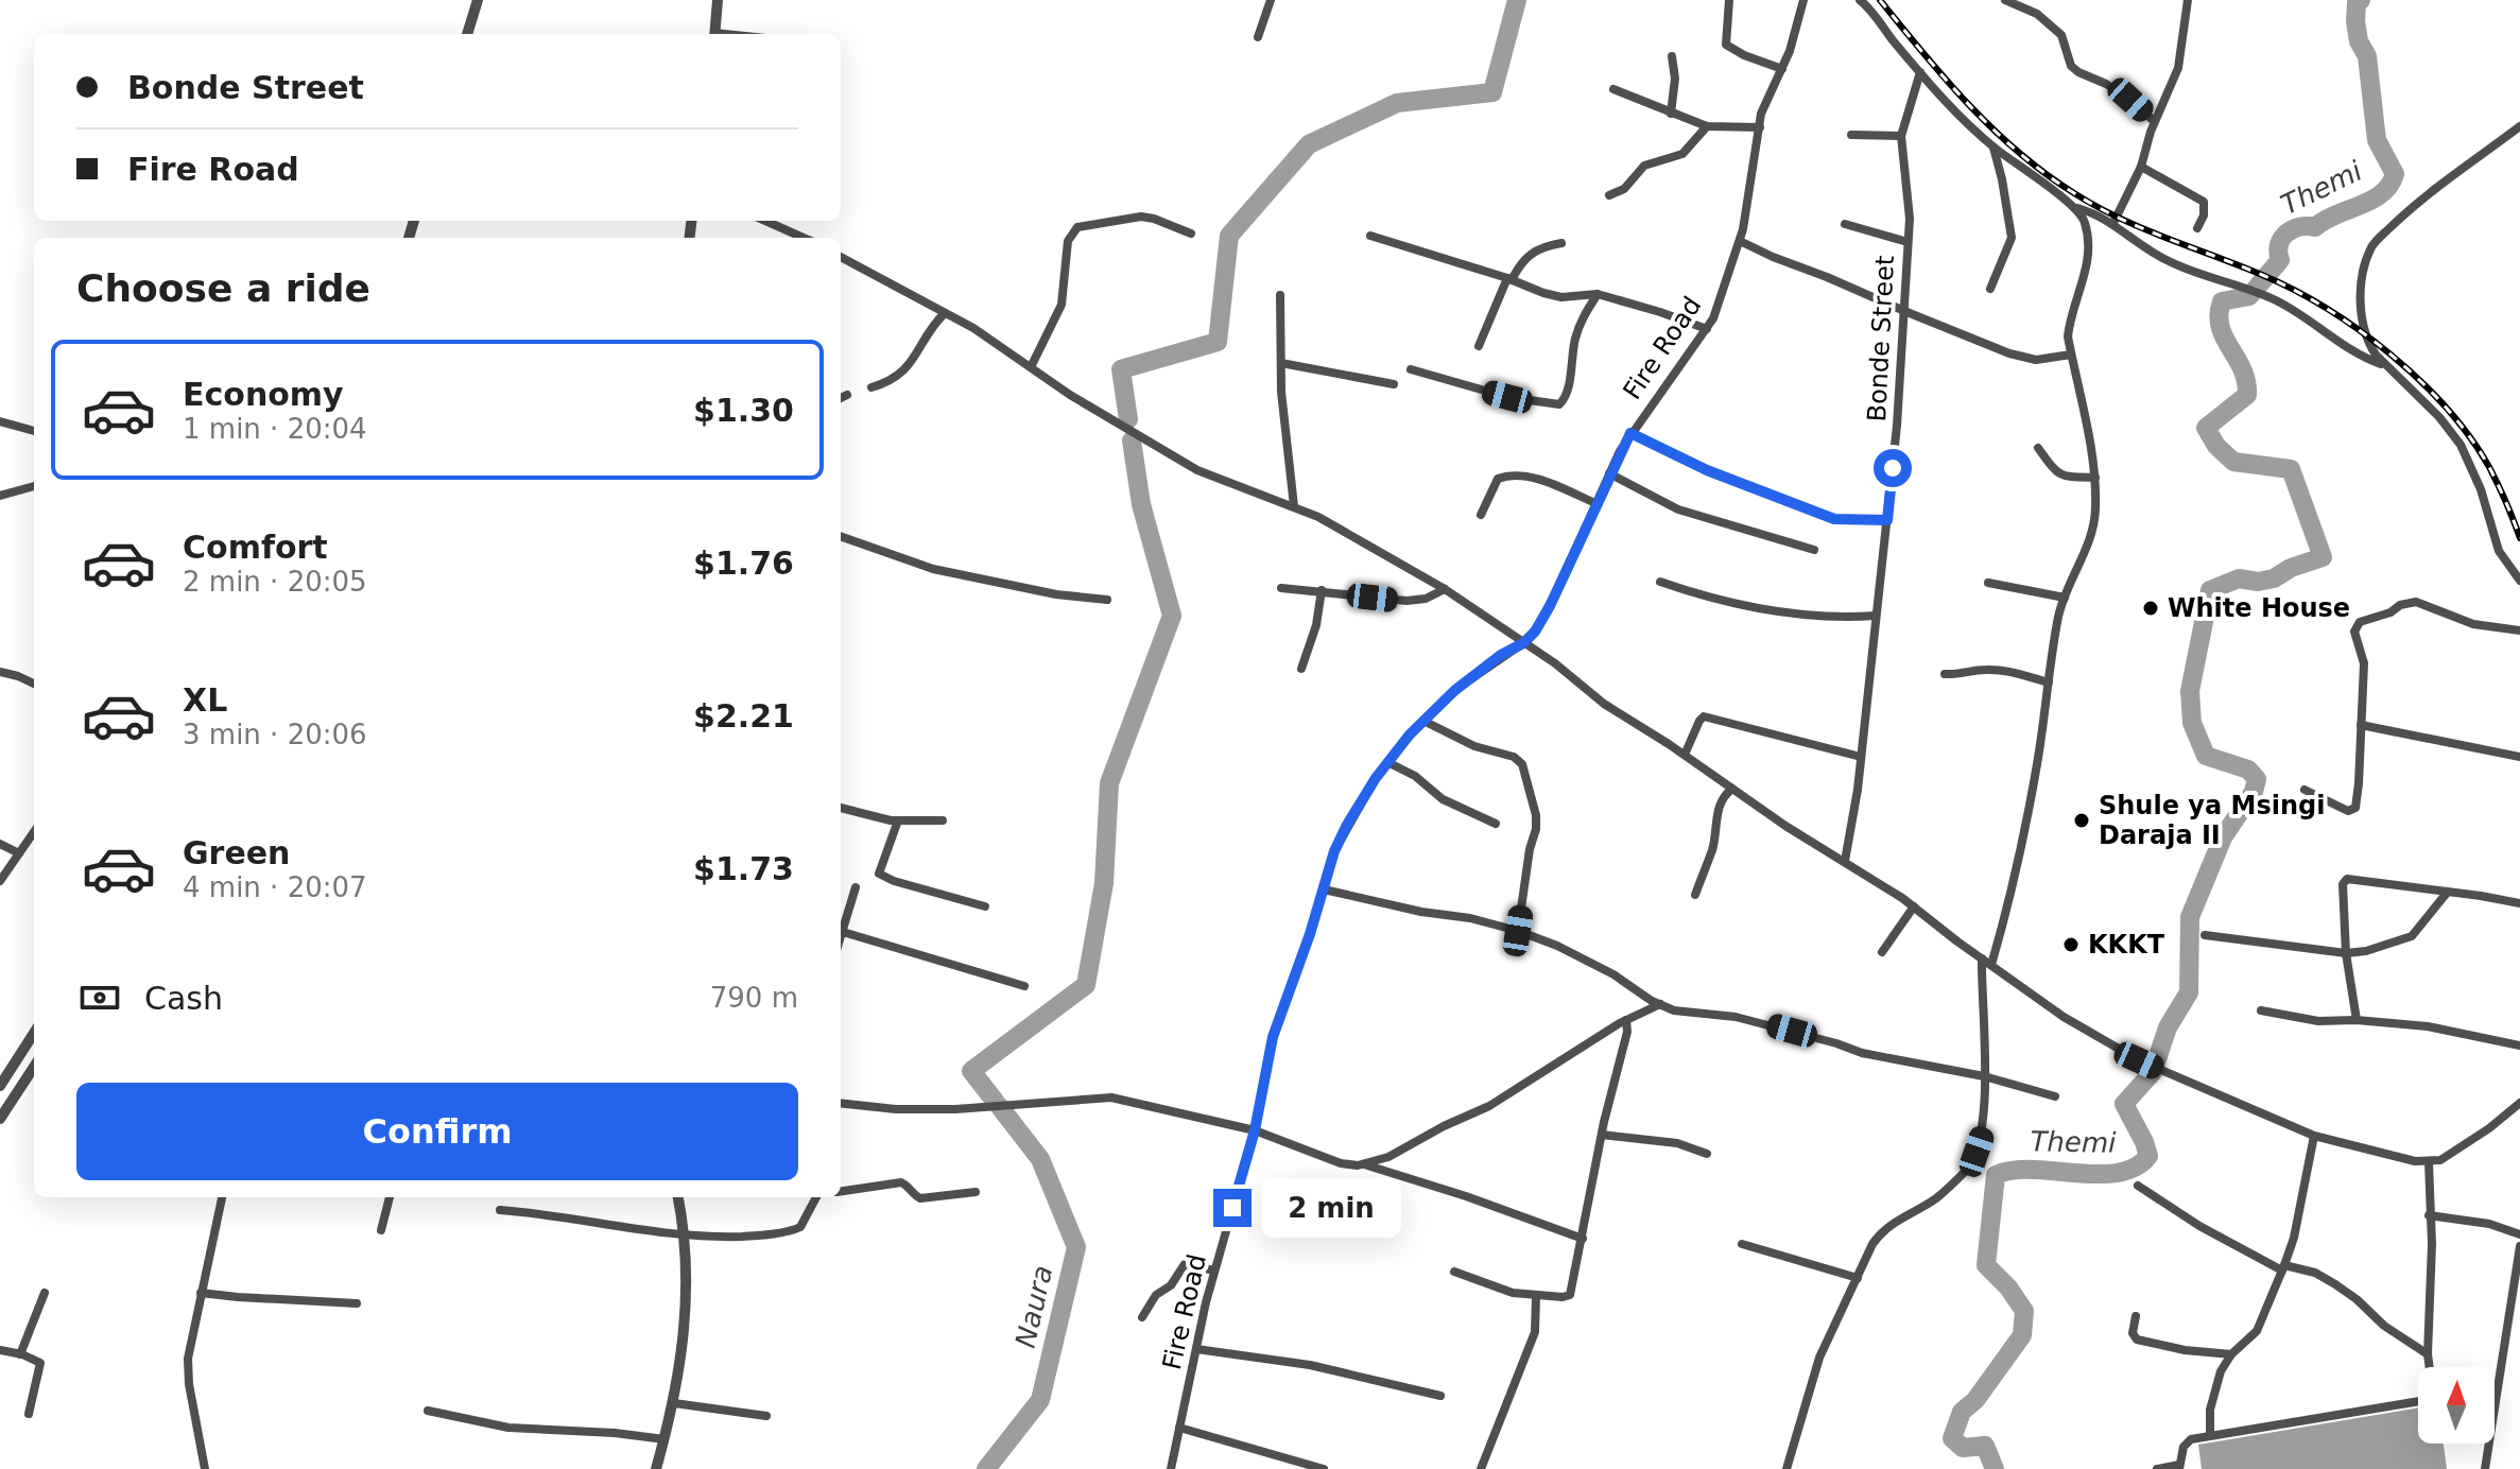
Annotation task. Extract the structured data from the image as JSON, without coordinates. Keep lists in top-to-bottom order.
{
  "streets": {
    "street": ["Bonde Street", "Fire Road"]
  },
  "water": ["Themi", "Naura"],
  "places": ["White House", "Shule ya Msingi Daraja II", "KKKT"],
  "north": "top",
  "page": {
    "banner": ["Bonde Street", "Fire Road"],
    "heading": "Choose a ride",
    "list": [
      {
        "name": "Economy",
        "note": "1 min · 20:04",
        "value": "$1.30"
      },
      {
        "name": "Comfort",
        "note": "2 min · 20:05",
        "value": "$1.76"
      },
      {
        "name": "XL",
        "note": "3 min · 20:06",
        "value": "$2.21"
      },
      {
        "name": "Green",
        "note": "4 min · 20:07",
        "value": "$1.73"
      }
    ],
    "pay": ["Cash", "790 m"],
    "buttons": "Confirm",
    "bubble": "2 min"
  }
}
